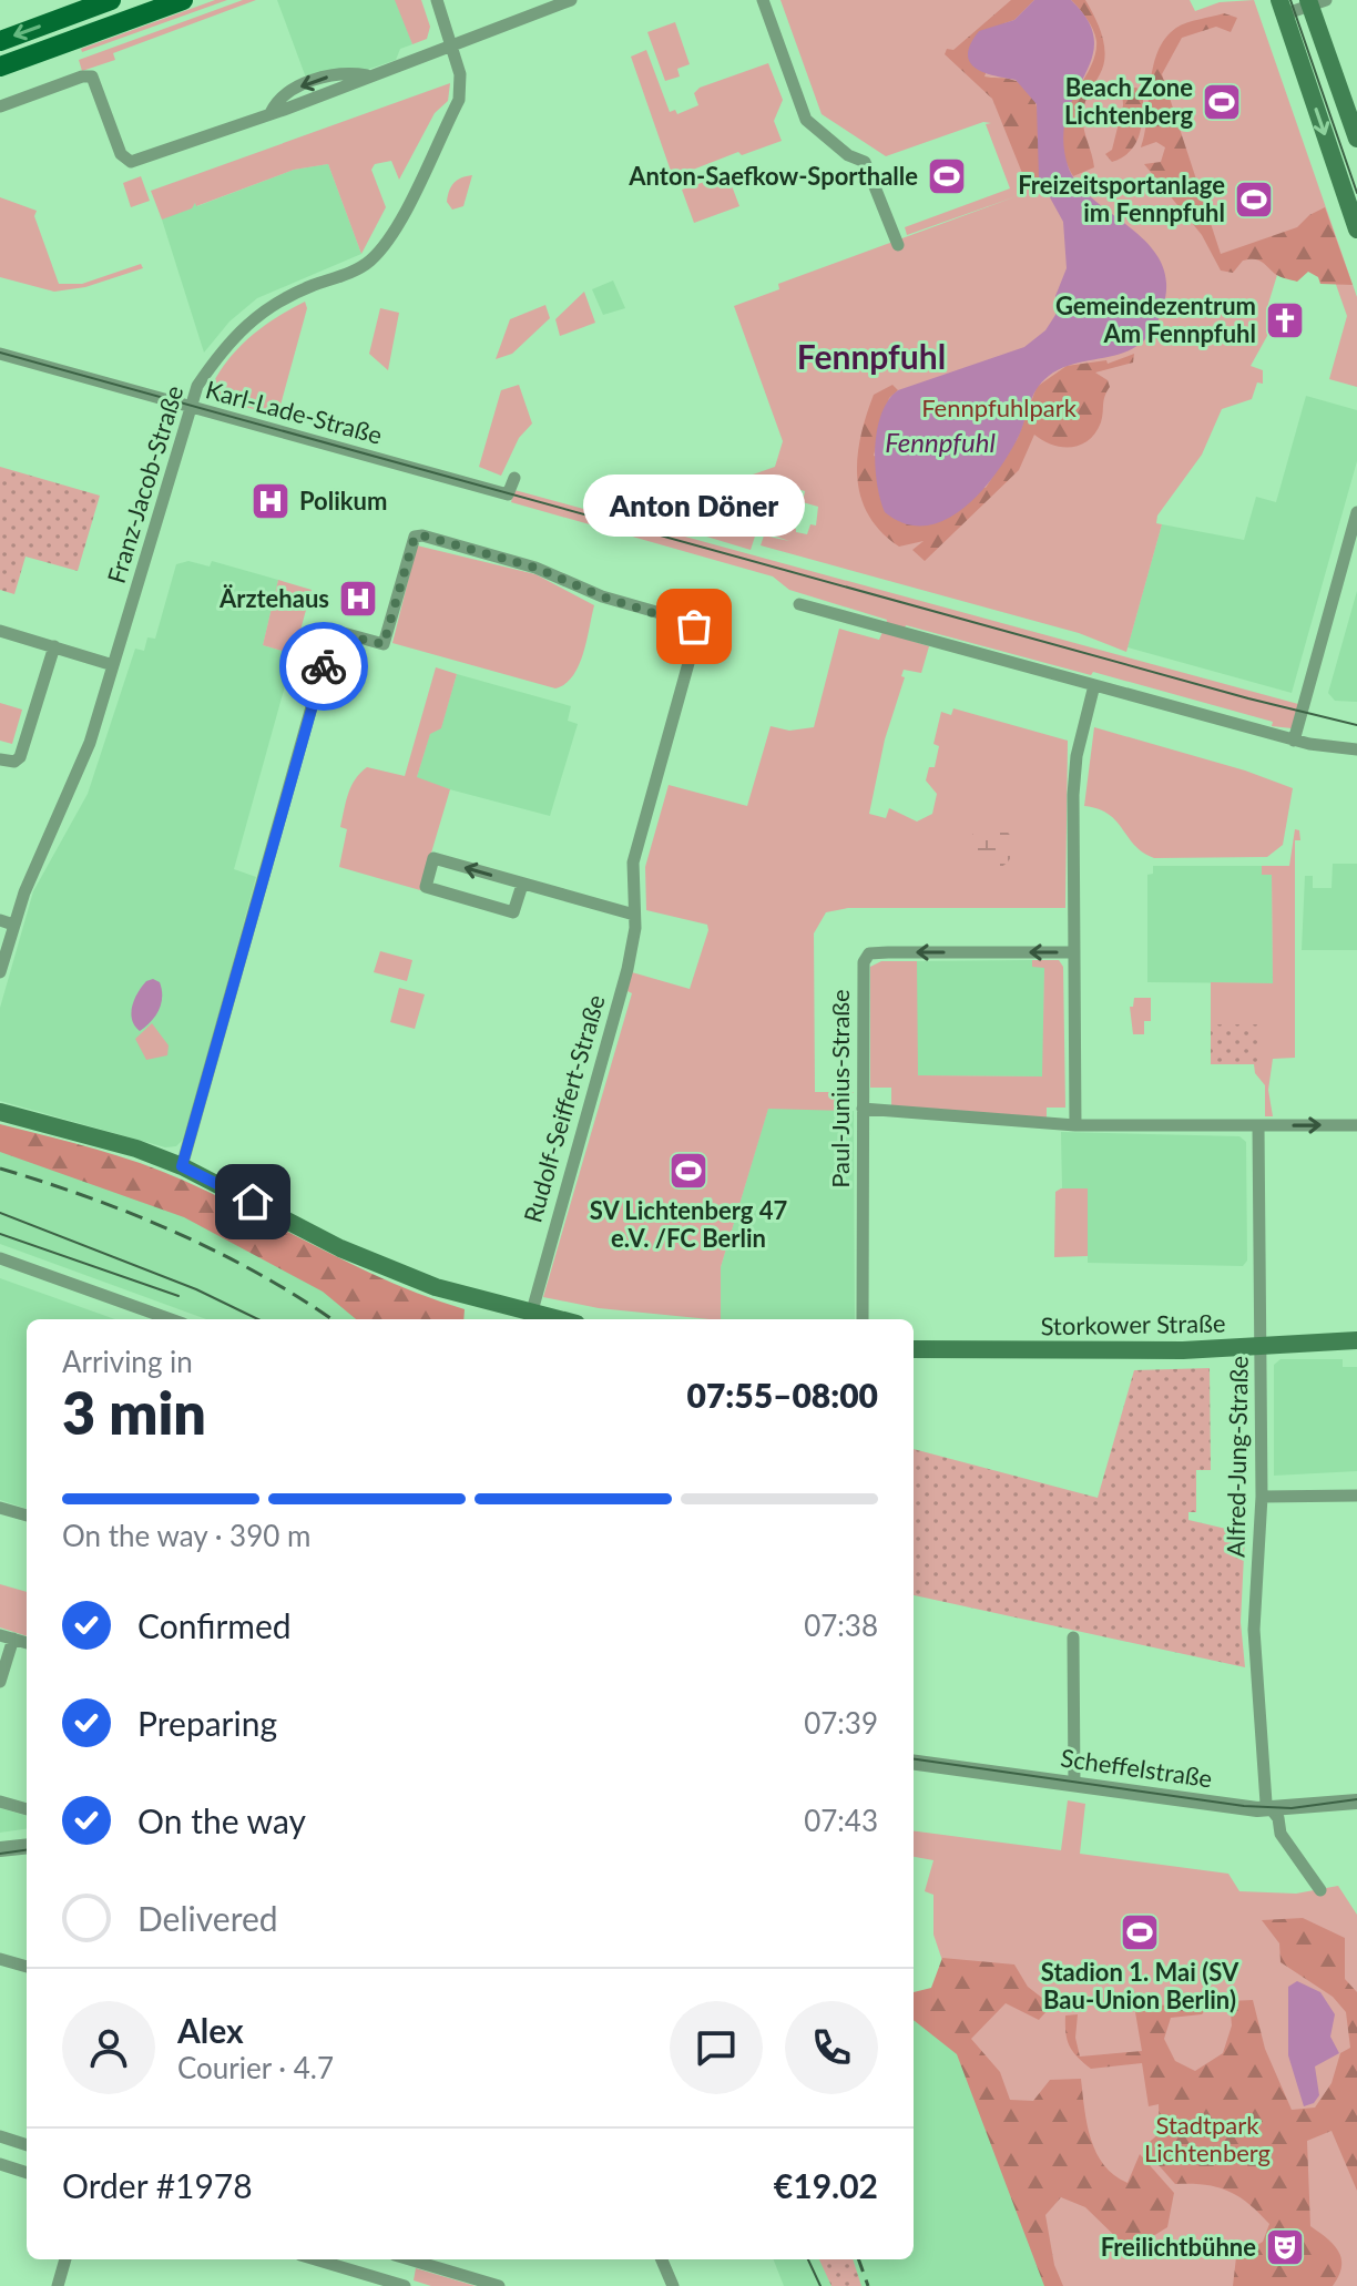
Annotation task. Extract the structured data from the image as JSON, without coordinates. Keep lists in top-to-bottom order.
{
  "streets": {
    "main road": ["Storkower Straße"],
    "street": [
      "Karl-Lade-Straße",
      "Franz-Jacob-Straße",
      "Paul-Junius-Straße",
      "Rudolf-Seiffert-Straße",
      "Alfred-Jung-Straße",
      "Scheffelstraße"
    ]
  },
  "crossings": [
    ["Karl-Lade-Straße", "Franz-Jacob-Straße"],
    ["Storkower Straße", "Alfred-Jung-Straße"],
    ["Alfred-Jung-Straße", "Scheffelstraße"]
  ],
  "districts": ["Fennpfuhl"],
  "water": ["Fennpfuhl"],
  "parks": ["Fennpfuhlpark", "Stadtpark Lichtenberg"],
  "places": {
    "sports": [
      "Beach Zone Lichtenberg",
      "Anton-Saefkow-Sporthalle",
      "Freizeitsportanlage im Fennpfuhl",
      "SV Lichtenberg 47 e.V. /FC Berlin",
      "Stadion 1. Mai (SV Bau-Union Berlin)"
    ],
    "church": ["Gemeindezentrum Am Fennpfuhl"],
    "hospital": ["Polikum", "Ärztehaus"],
    "other": ["Anton Döner"],
    "theatre": ["Freilichtbühne"]
  },
  "page": {
    "bubble": "Anton Döner",
    "heading": ["3 min", "Arriving in", "07:55–08:00"],
    "panel": [
      "Alex",
      "Courier · 4.7",
      "Order #1978",
      "€19.02"
    ],
    "bar": "On the way · 390 m",
    "list": [
      ["Confirmed", "07:38"],
      ["Preparing", "07:39"],
      ["On the way", "07:43"],
      "Delivered"
    ]
  }
}
